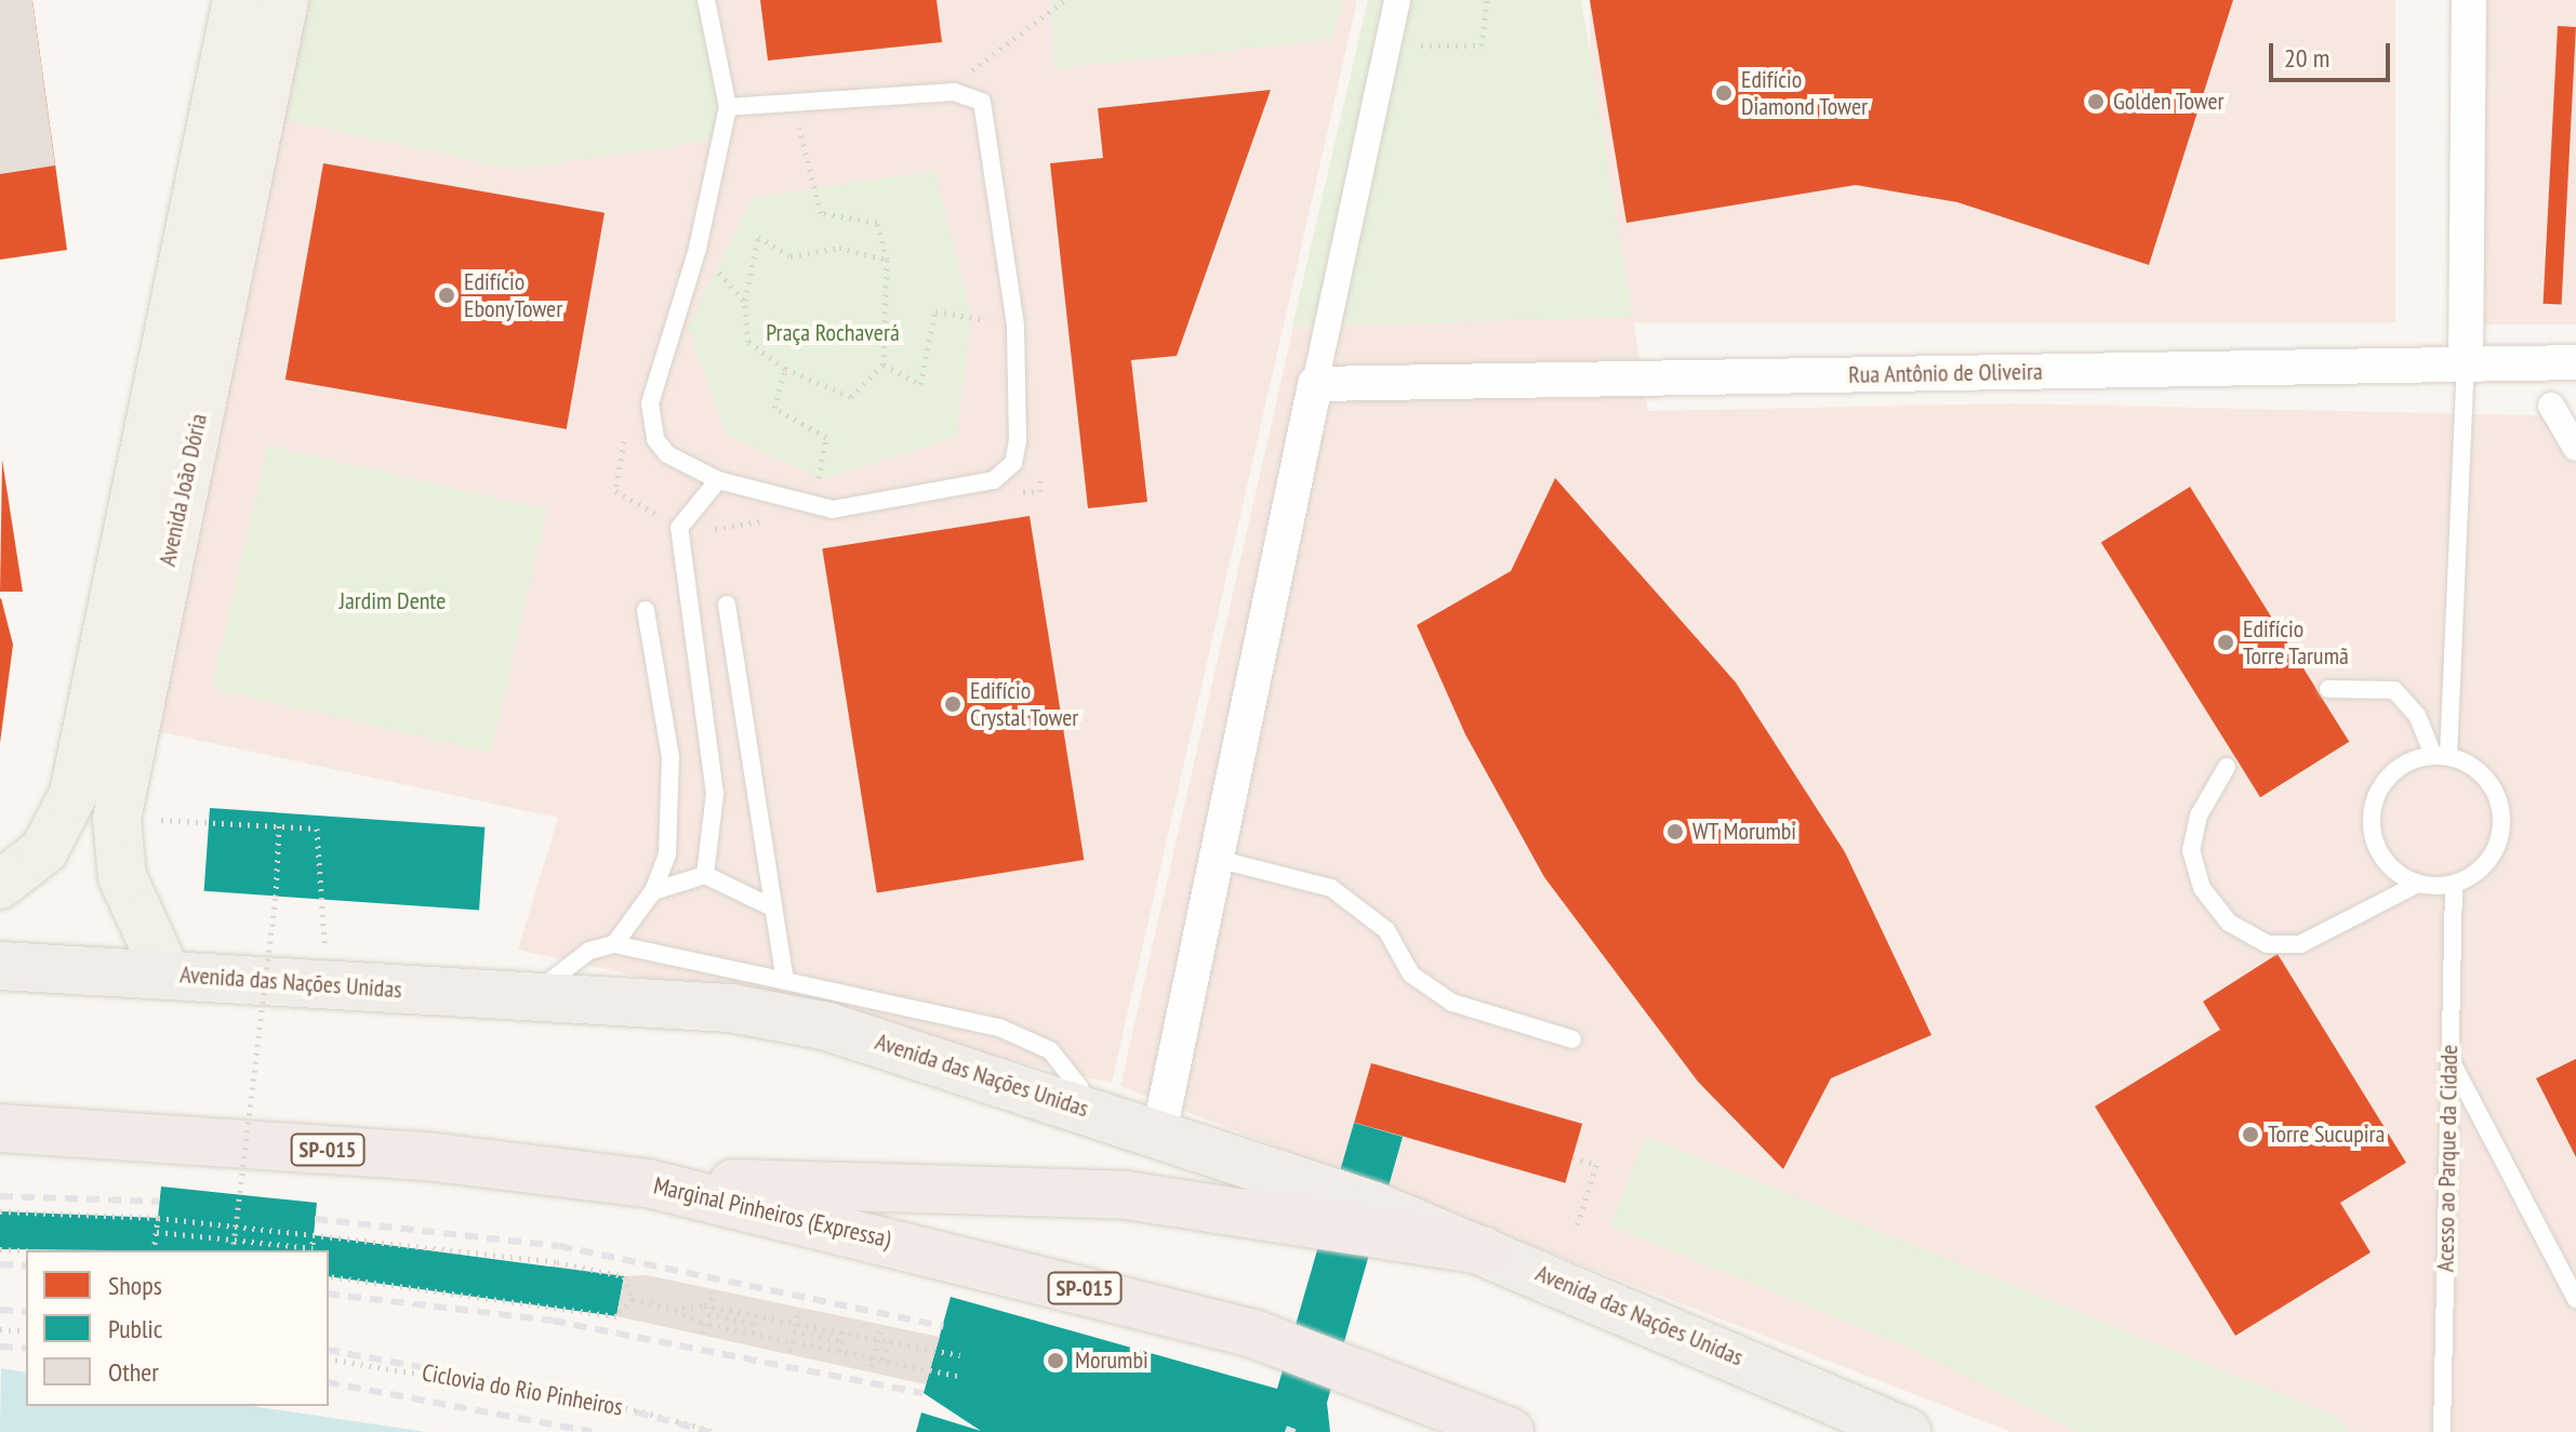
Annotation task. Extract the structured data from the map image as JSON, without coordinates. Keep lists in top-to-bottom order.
{
  "streets": {
    "highway": ["Avenida das Nações Unidas", "SP-015", "Marginal Pinheiros (Expressa)"],
    "main road": ["Avenida João Dória"],
    "street": ["Rua Antônio de Oliveira"],
    "lane": ["Acesso ao Parque da Cidade"],
    "path": ["Ciclovia do Rio Pinheiros"]
  },
  "crossings": [
    ["Avenida João Dória", "Avenida das Nações Unidas"]
  ],
  "parks": ["Praça Rochaverá", "Jardim Dente"],
  "places": [
    "Edifício Diamond Tower",
    "Golden Tower",
    "Edifício EbonyTower",
    "Edifício Torre Tarumã",
    "Edifício Crystal Tower",
    "WT Morumbi",
    "Torre Sucupira",
    "Morumbi"
  ],
  "legend": ["Shops", "Public", "Other"],
  "scale_bar": "20 m"
}
